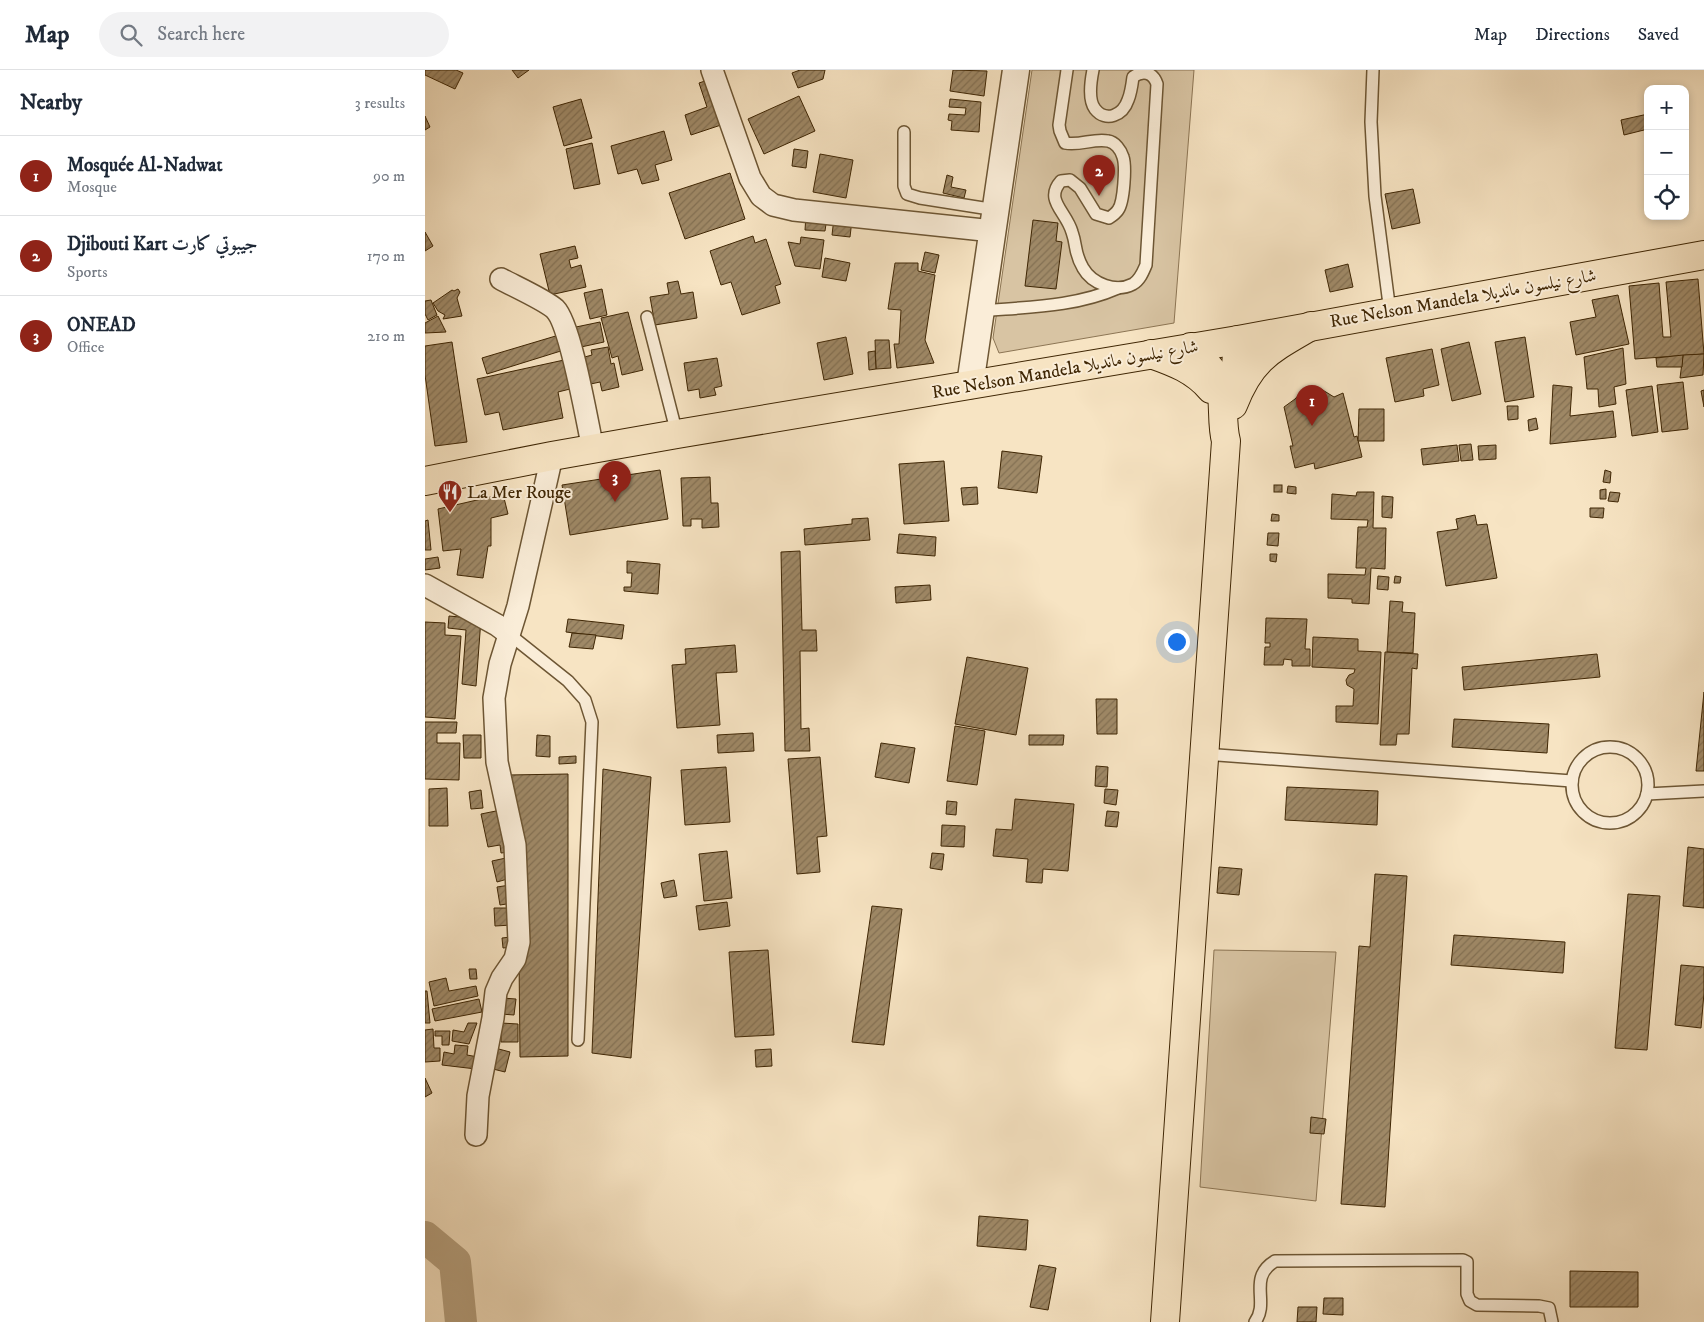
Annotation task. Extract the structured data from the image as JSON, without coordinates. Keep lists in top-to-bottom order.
{
  "streets": {
    "main road": ["Rue Nelson Mandela شارع نيلسون مانديلا"]
  },
  "places": {
    "restaurant": ["La Mer Rouge"]
  },
  "page": {
    "header": "Map",
    "search": "Search here",
    "nav": ["Map", "Directions", "Saved"],
    "heading": ["Nearby", "3 results"],
    "map_buttons": ["+", "−"],
    "list": [
      {
        "mark": "1",
        "name": "Mosquée Al-Nadwat",
        "note": "Mosque",
        "value": "90 m"
      },
      {
        "mark": "2",
        "name": "Djibouti Kart جيبوتي كارت",
        "note": "Sports",
        "value": "170 m"
      },
      {
        "mark": "3",
        "name": "ONEAD",
        "note": "Office",
        "value": "210 m"
      }
    ],
    "pins": ["2", "1", "3"]
  }
}
